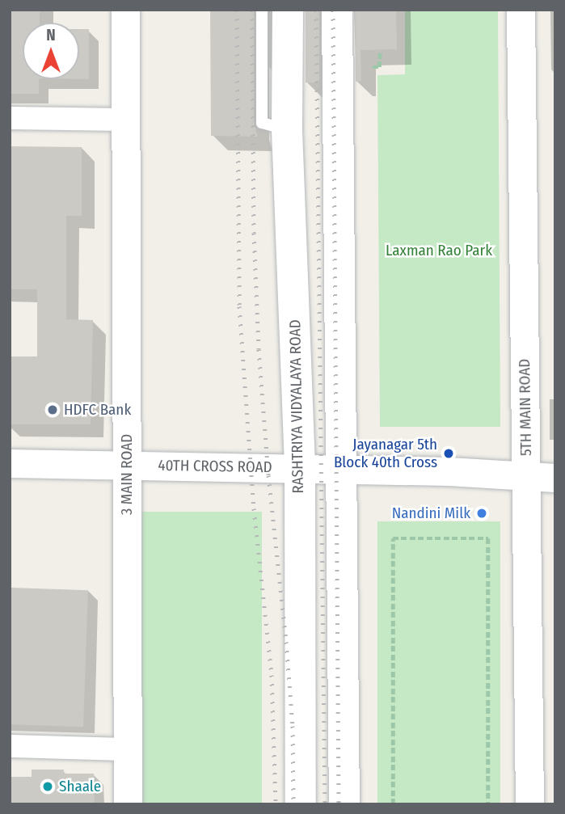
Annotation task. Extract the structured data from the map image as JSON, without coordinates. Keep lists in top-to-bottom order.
{
  "streets": {
    "main road": ["RASHTRIYA VIDYALAYA ROAD"],
    "street": ["5TH MAIN ROAD", "40TH CROSS ROAD", "3 MAIN ROAD"]
  },
  "crossings": [
    ["RASHTRIYA VIDYALAYA ROAD", "40TH CROSS ROAD"],
    ["5TH MAIN ROAD", "40TH CROSS ROAD"],
    ["40TH CROSS ROAD", "3 MAIN ROAD"]
  ],
  "parks": ["Laxman Rao Park"],
  "places": [
    "HDFC Bank",
    "Jayanagar 5th Block 40th Cross",
    "Nandini Milk",
    "Shaale"
  ],
  "north": "top"
}
